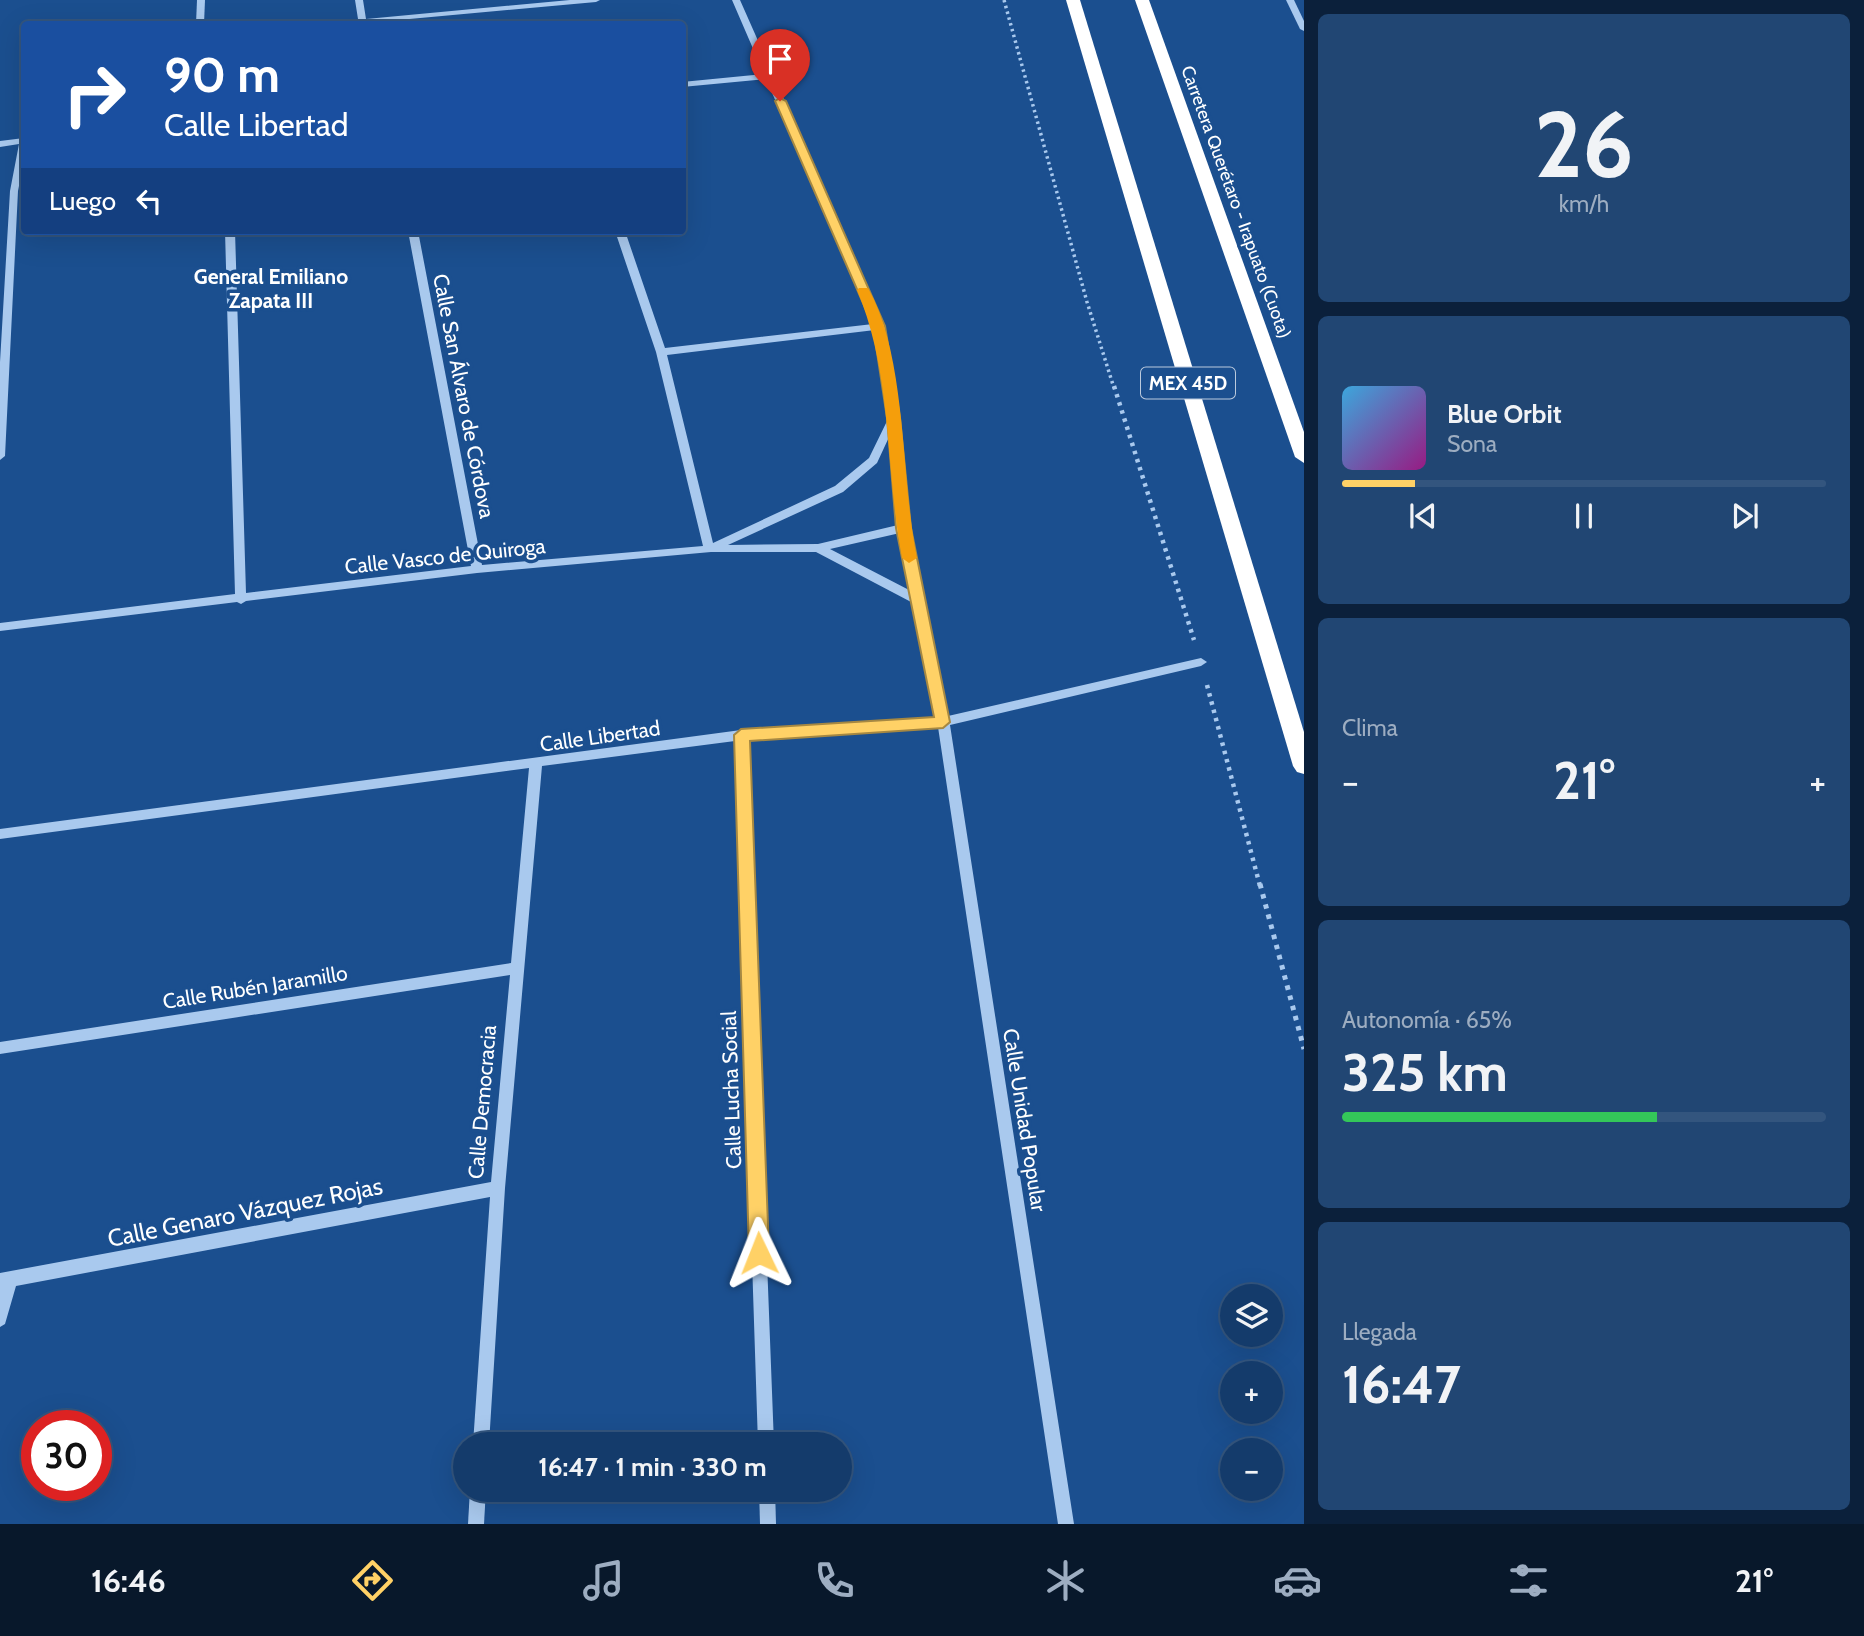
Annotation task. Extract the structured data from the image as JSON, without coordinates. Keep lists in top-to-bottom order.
{
  "streets": {
    "highway": ["Carretera Querétaro - Irapuato (Cuota)", "MEX 45D"],
    "street": [
      "Calle San Álvaro de Córdova",
      "Calle Vasco de Quiroga",
      "Calle Libertad",
      "Calle Rubén Jaramillo",
      "Calle Lucha Social",
      "Calle Democracia",
      "Calle Unidad Popular",
      "Calle Genaro Vázquez Rojas"
    ]
  },
  "crossings": [
    ["Calle San Álvaro de Córdova", "Calle Vasco de Quiroga"],
    ["Calle Libertad", "Calle Lucha Social"],
    ["Calle Libertad", "Calle Democracia"],
    ["Calle Libertad", "Calle Unidad Popular"],
    ["Calle Rubén Jaramillo", "Calle Democracia"],
    ["Calle Democracia", "Calle Genaro Vázquez Rojas"]
  ],
  "districts": ["General Emiliano Zapata III"],
  "page": {
    "tile": [
      ["26", "km/h"],
      "Clima",
      ["Autonomía · 65%", "325 km"],
      ["Llegada", "16:47"]
    ],
    "turn": ["90 m", "Calle Libertad"],
    "then": "Luego",
    "song": ["Blue Orbit", "Sona"],
    "heat": ["−", "21°", "+"],
    "map_buttons": ["+", "−"],
    "limit": "30",
    "trip": "16:47 · 1 min · 330 m",
    "tabs": ["16:46", "21°"]
  }
}
